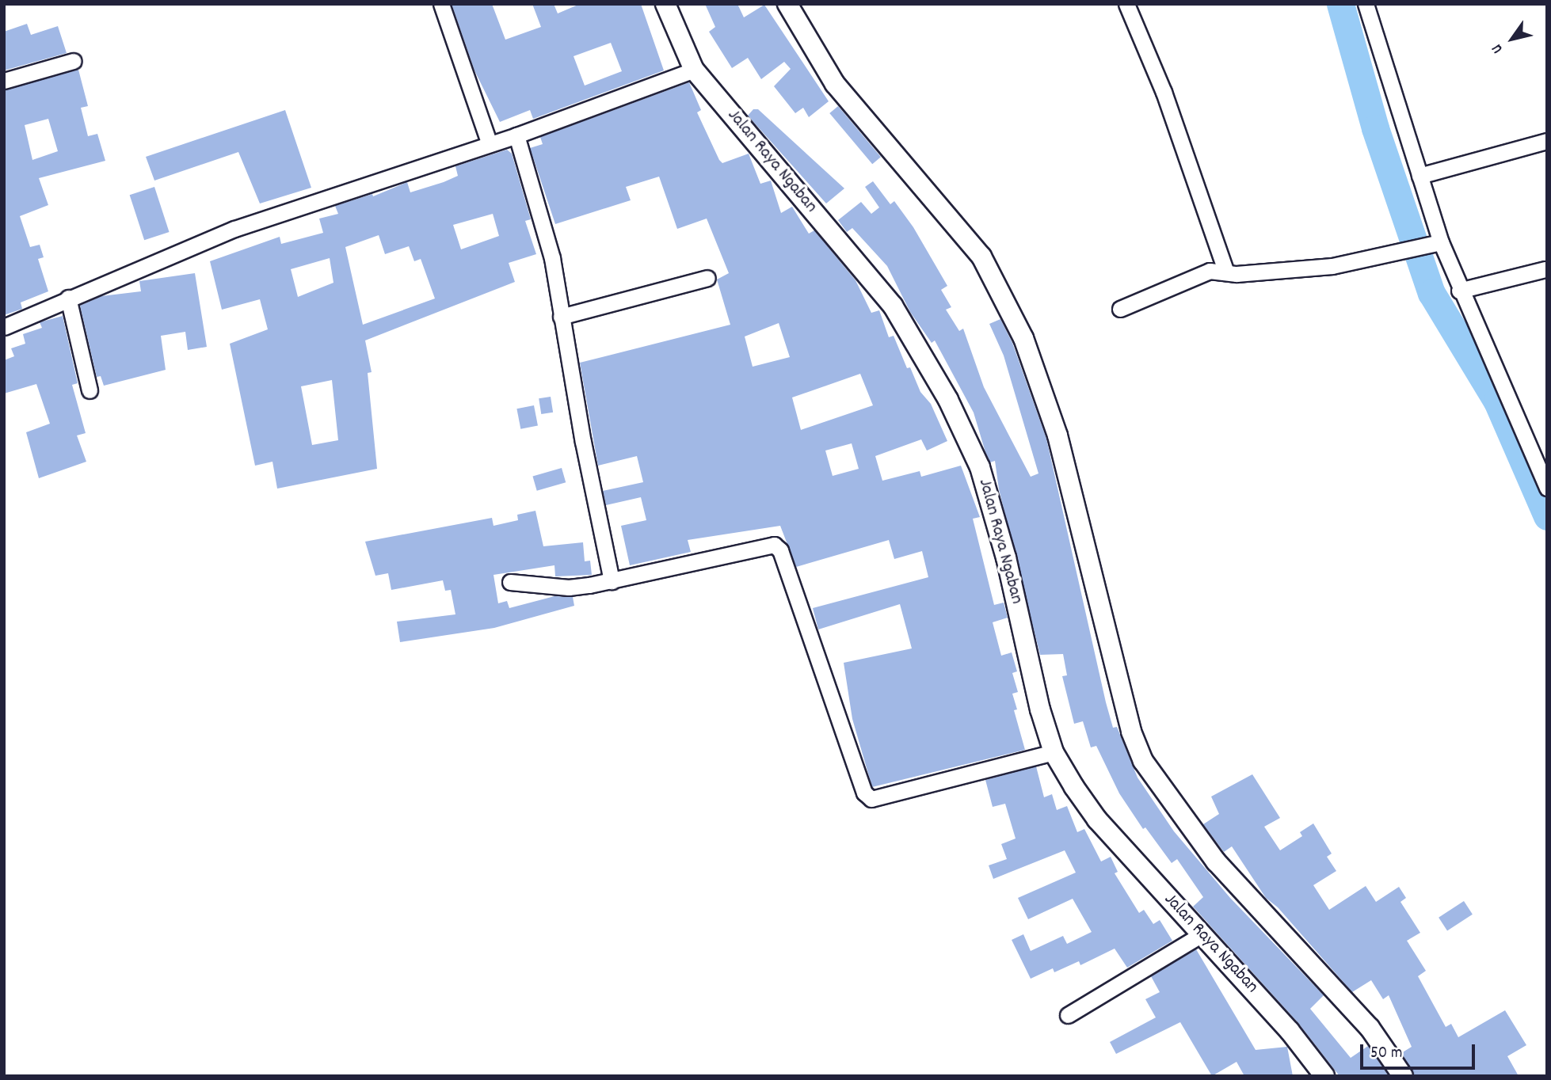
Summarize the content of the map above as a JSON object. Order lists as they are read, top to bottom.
{
  "streets": {
    "street": ["Jalan Raya Ngaban"]
  },
  "scale_bar": "50 m",
  "north": "bottom left"
}
